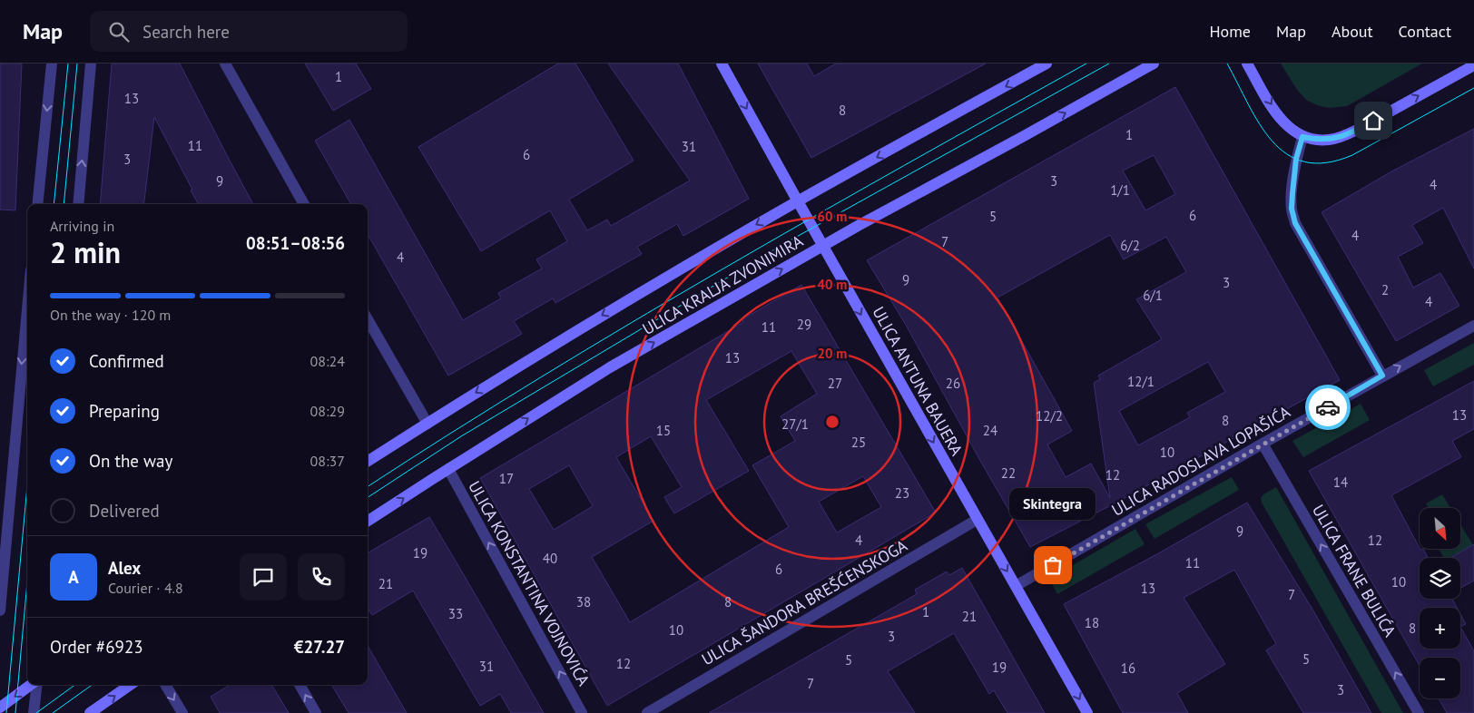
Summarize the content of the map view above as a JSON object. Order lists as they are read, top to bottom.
{
  "streets": {
    "main road": ["ULICA KRALJA ZVONIMIRA", "ULICA ANTUNA BAUERA"],
    "street": [
      "ULICA RADOSLAVA LOPAŠIĆA",
      "ULICA FRANE BULIĆA",
      "ULICA KONSTANTINA VOJNOVIĆA",
      "ULICA ŠANDORA BREŠĆENSKOGA"
    ]
  },
  "crossings": [
    ["ULICA KRALJA ZVONIMIRA", "ULICA ANTUNA BAUERA"],
    ["ULICA KRALJA ZVONIMIRA", "ULICA KONSTANTINA VOJNOVIĆA"],
    ["ULICA ANTUNA BAUERA", "ULICA RADOSLAVA LOPAŠIĆA"],
    ["ULICA ANTUNA BAUERA", "ULICA ŠANDORA BREŠĆENSKOGA"],
    ["ULICA RADOSLAVA LOPAŠIĆA", "ULICA FRANE BULIĆA"]
  ],
  "one_way": ["ULICA ANTUNA BAUERA", "ULICA FRANE BULIĆA", "ULICA KONSTANTINA VOJNOVIĆA"],
  "places": ["Skintegra"],
  "house_numbers": [
    "1",
    "13",
    "8",
    "1",
    "11",
    "31",
    "6",
    "3",
    "9",
    "3",
    "4",
    "1/1",
    "6",
    "5",
    "4",
    "7",
    "6/2",
    "4",
    "9",
    "3",
    "2",
    "6/1",
    "4",
    "29",
    "11",
    "13",
    "12/1",
    "27",
    "26",
    "13",
    "12/2",
    "8",
    "27/1",
    "15",
    "24",
    "25",
    "10",
    "22",
    "12",
    "17",
    "14",
    "23",
    "9",
    "4",
    "12",
    "19",
    "40",
    "11",
    "6",
    "10",
    "21",
    "13",
    "7",
    "38",
    "8",
    "1",
    "33",
    "21",
    "18",
    "8",
    "10",
    "3",
    "5",
    "5",
    "12",
    "31",
    "19",
    "16",
    "7",
    "3"
  ],
  "north": "bottom right",
  "page": {
    "header": "Map",
    "search": "Search here",
    "nav": [
      "Home",
      "Map",
      "About",
      "Contact"
    ],
    "heading": ["2 min", "Arriving in", "08:51–08:56"],
    "panel": [
      "Alex",
      "Courier · 4.8",
      "Order #6923",
      "€27.27"
    ],
    "bar": "On the way · 120 m",
    "list": [
      ["Confirmed", "08:24"],
      ["Preparing", "08:29"],
      ["On the way", "08:37"],
      "Delivered"
    ],
    "bubble": "Skintegra",
    "map_buttons": ["+", "−"],
    "round": "A"
  },
  "rings": ["60 m", "40 m", "20 m"]
}
